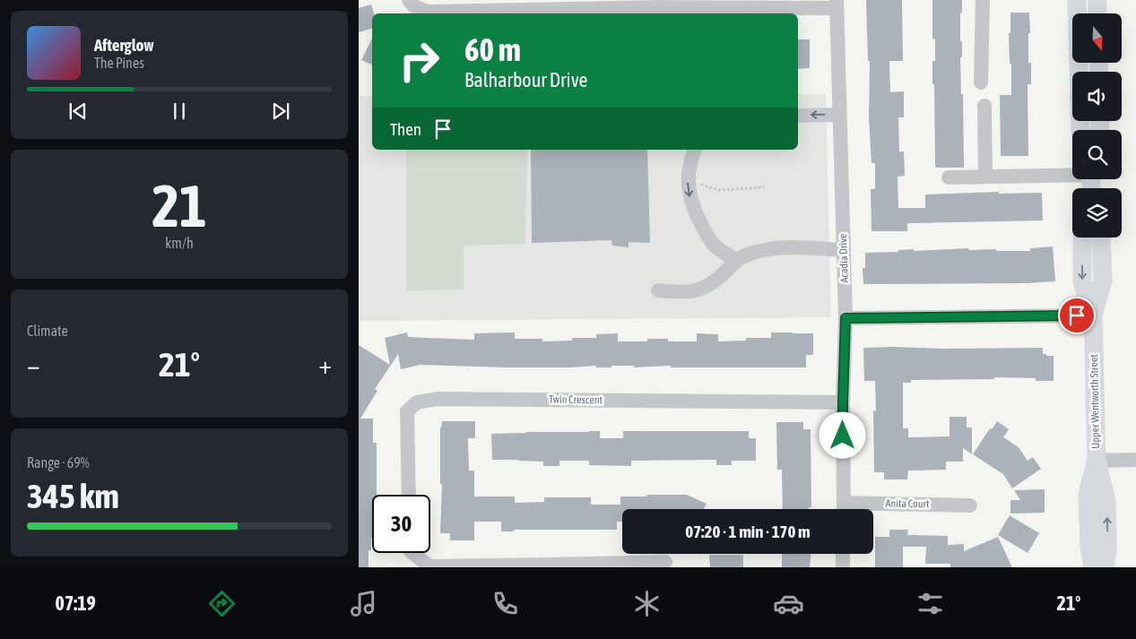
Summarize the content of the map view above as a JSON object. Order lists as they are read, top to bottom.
{
  "streets": {
    "main road": ["Upper Wentworth Street"],
    "street": ["Acadia Drive", "Twin Crescent", "Anita Court"]
  },
  "crossings": [
    ["Acadia Drive", "Twin Crescent"]
  ],
  "north": "bottom",
  "page": {
    "turn": ["60 m", "Balharbour Drive"],
    "song": ["Afterglow", "The Pines"],
    "then": "Then",
    "tile": [
      ["21", "km/h"],
      "Climate",
      ["Range · 69%", "345 km"]
    ],
    "heat": ["−", "21°", "+"],
    "limit": "30",
    "trip": "07:20 · 1 min · 170 m",
    "tabs": ["07:19", "21°"]
  }
}
